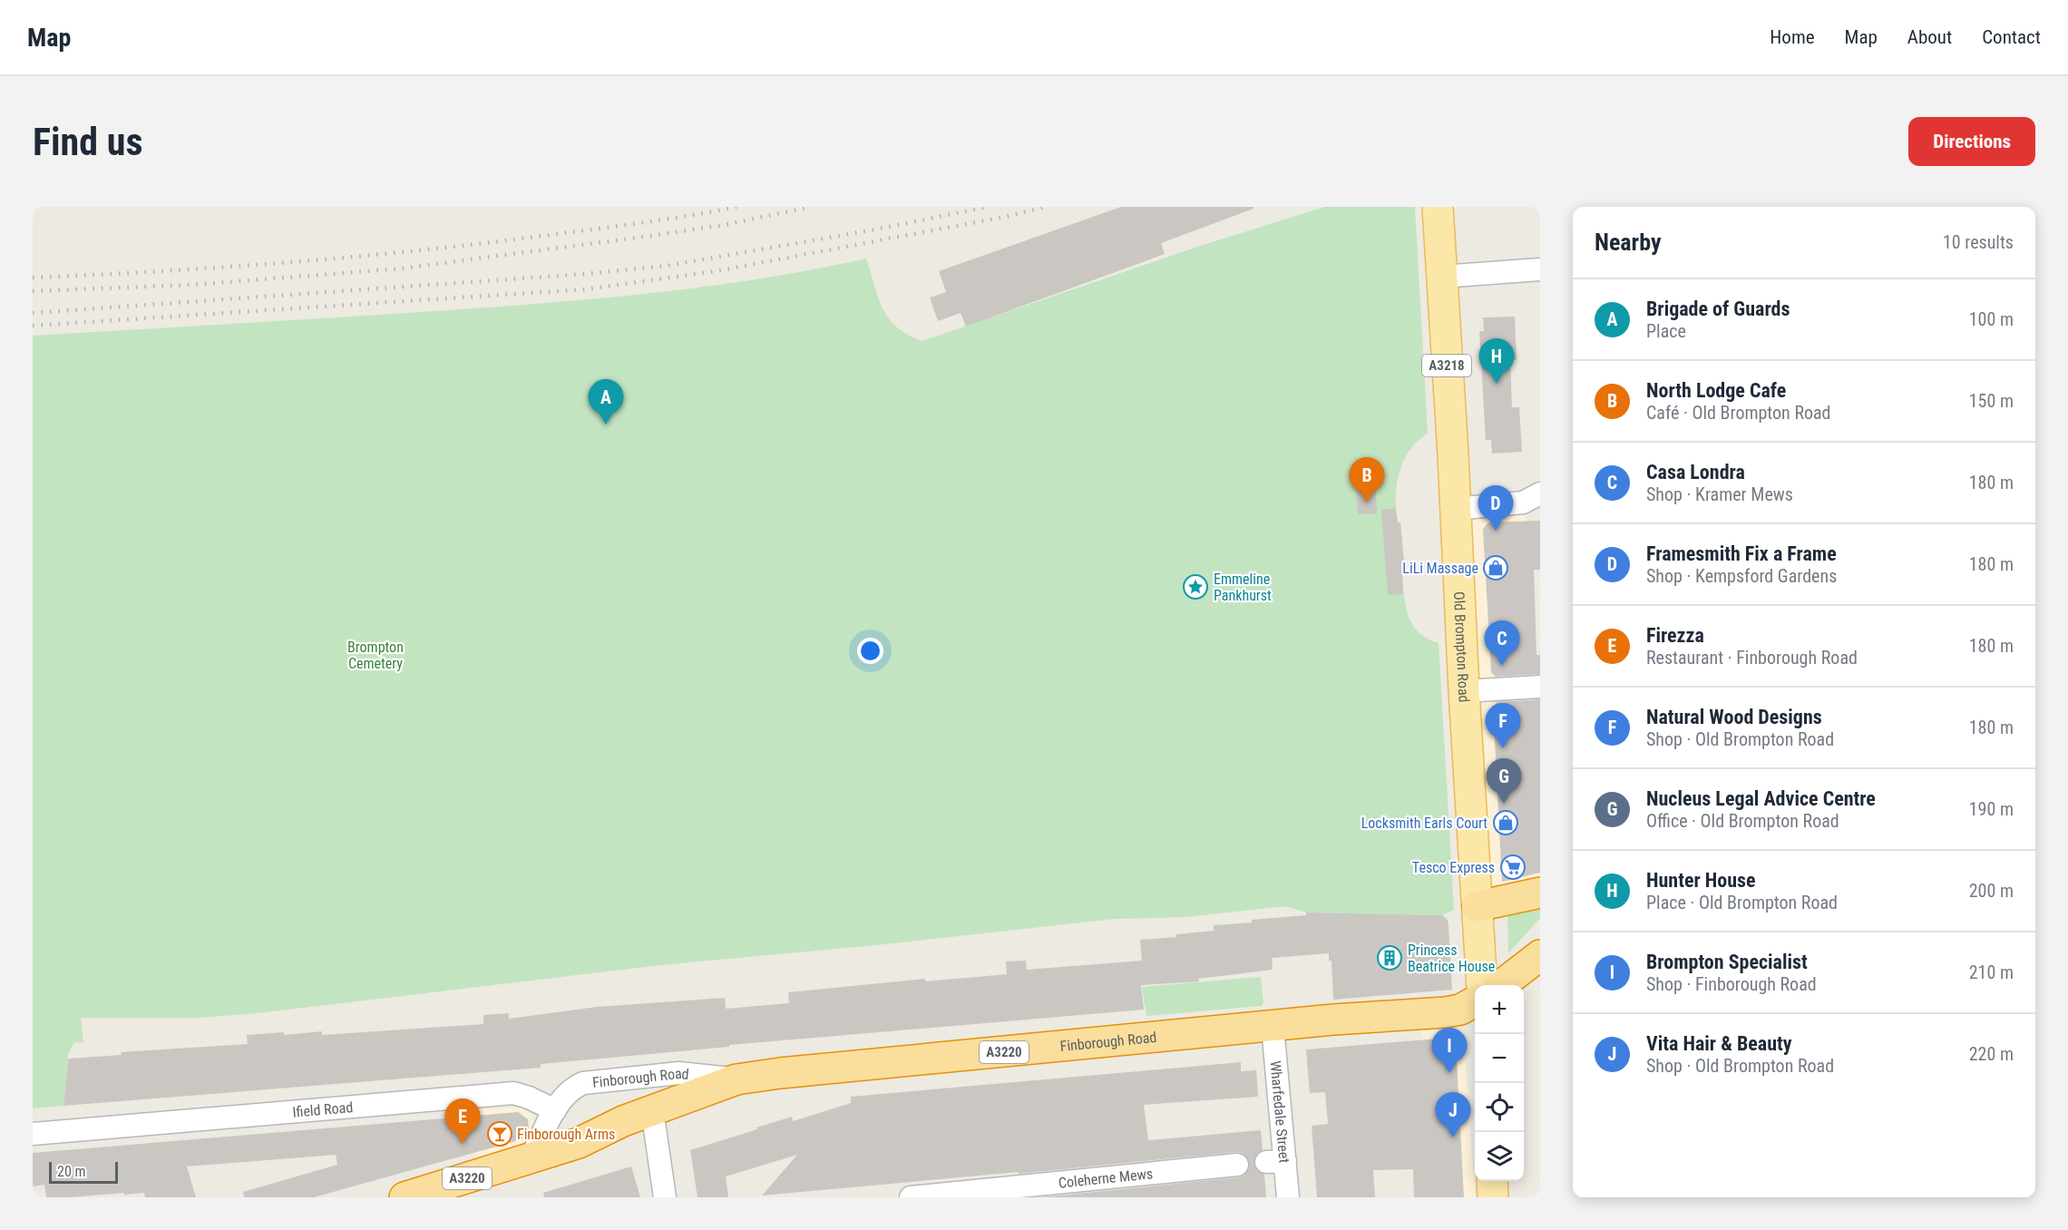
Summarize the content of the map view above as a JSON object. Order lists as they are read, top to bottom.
{
  "streets": {
    "highway": ["Finborough Road", "A3220"],
    "main road": ["A3218", "Old Brompton Road"],
    "street": ["Ifield Road", "Wharfedale Street", "Coleherne Mews"]
  },
  "crossings": [
    ["Finborough Road", "Ifield Road"],
    ["Finborough Road", "Wharfedale Street"]
  ],
  "parks": ["Brompton Cemetery"],
  "places": {
    "shop": ["LiLi Massage", "Locksmith Earls Court"],
    "place": ["Emmeline Pankhurst"],
    "supermarket": ["Tesco Express"],
    "building": ["Princess Beatrice House"],
    "bar": ["Finborough Arms"]
  },
  "scale_bar": "20 m",
  "page": {
    "header": "Map",
    "nav": [
      "Home",
      "Map",
      "About",
      "Contact"
    ],
    "buttons": "Directions",
    "title": "Find us",
    "heading": ["Nearby", "10 results"],
    "list": [
      {
        "mark": "A",
        "name": "Brigade of Guards",
        "note": "Place",
        "value": "100 m"
      },
      {
        "mark": "B",
        "name": "North Lodge Cafe",
        "note": "Café · Old Brompton Road",
        "value": "150 m"
      },
      {
        "mark": "C",
        "name": "Casa Londra",
        "note": "Shop · Kramer Mews",
        "value": "180 m"
      },
      {
        "mark": "D",
        "name": "Framesmith Fix a Frame",
        "note": "Shop · Kempsford Gardens",
        "value": "180 m"
      },
      {
        "mark": "E",
        "name": "Firezza",
        "note": "Restaurant · Finborough Road",
        "value": "180 m"
      },
      {
        "mark": "F",
        "name": "Natural Wood Designs",
        "note": "Shop · Old Brompton Road",
        "value": "180 m"
      },
      {
        "mark": "G",
        "name": "Nucleus Legal Advice Centre",
        "note": "Office · Old Brompton Road",
        "value": "190 m"
      },
      {
        "mark": "H",
        "name": "Hunter House",
        "note": "Place · Old Brompton Road",
        "value": "200 m"
      },
      {
        "mark": "I",
        "name": "Brompton Specialist",
        "note": "Shop · Finborough Road",
        "value": "210 m"
      },
      {
        "mark": "J",
        "name": "Vita Hair & Beauty",
        "note": "Shop · Old Brompton Road",
        "value": "220 m"
      }
    ],
    "pins": [
      "H",
      "A",
      "B",
      "D",
      "C",
      "F",
      "G",
      "I",
      "J",
      "E"
    ],
    "map_buttons": ["+", "−"],
    "scale": "20 m"
  }
}
